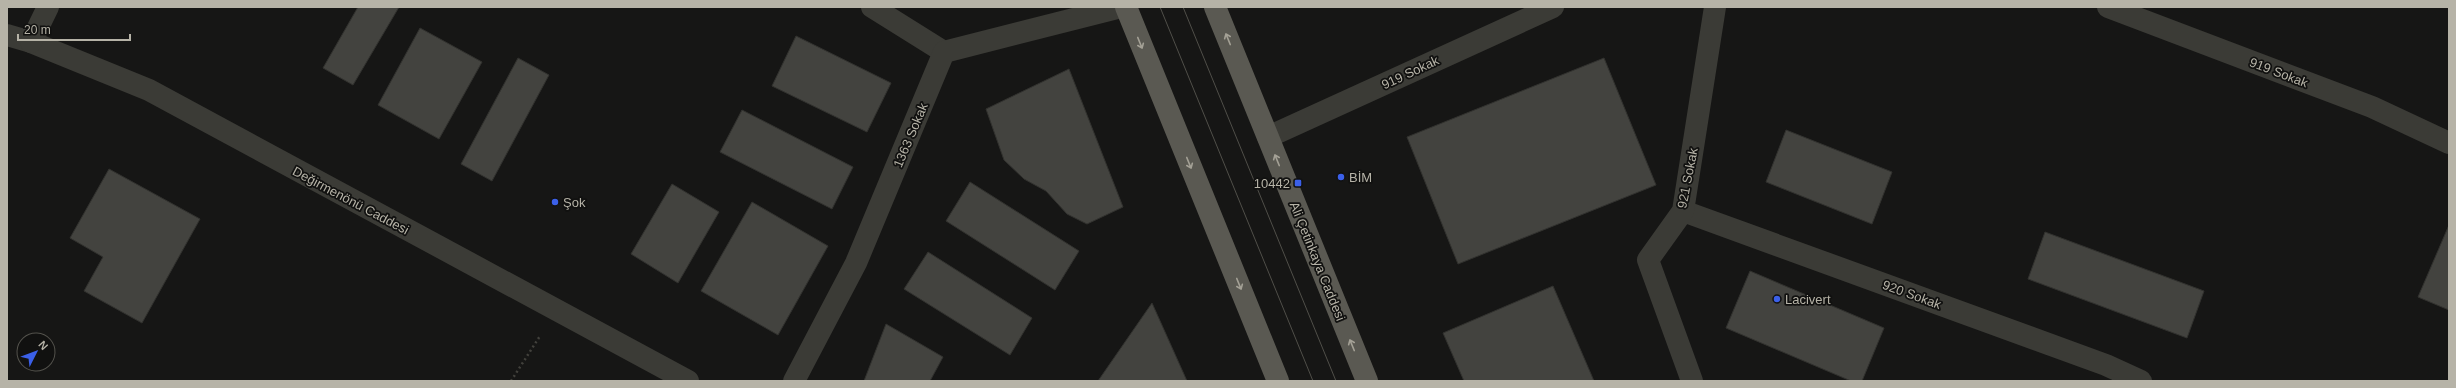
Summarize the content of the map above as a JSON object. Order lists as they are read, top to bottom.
{
  "streets": {
    "main road": ["Ali Çetinkaya Caddesi"],
    "street": [
      "919 Sokak",
      "1363 Sokak",
      "921 Sokak",
      "Değirmenönü Caddesi",
      "920 Sokak"
    ]
  },
  "crossings": [
    ["919 Sokak", "Ali Çetinkaya Caddesi"],
    ["921 Sokak", "920 Sokak"]
  ],
  "places": {
    "other": ["BİM", "Şok", "Lacivert"],
    "transit": ["10442"]
  },
  "scale_bar": "20 m",
  "north": "top right"
}
